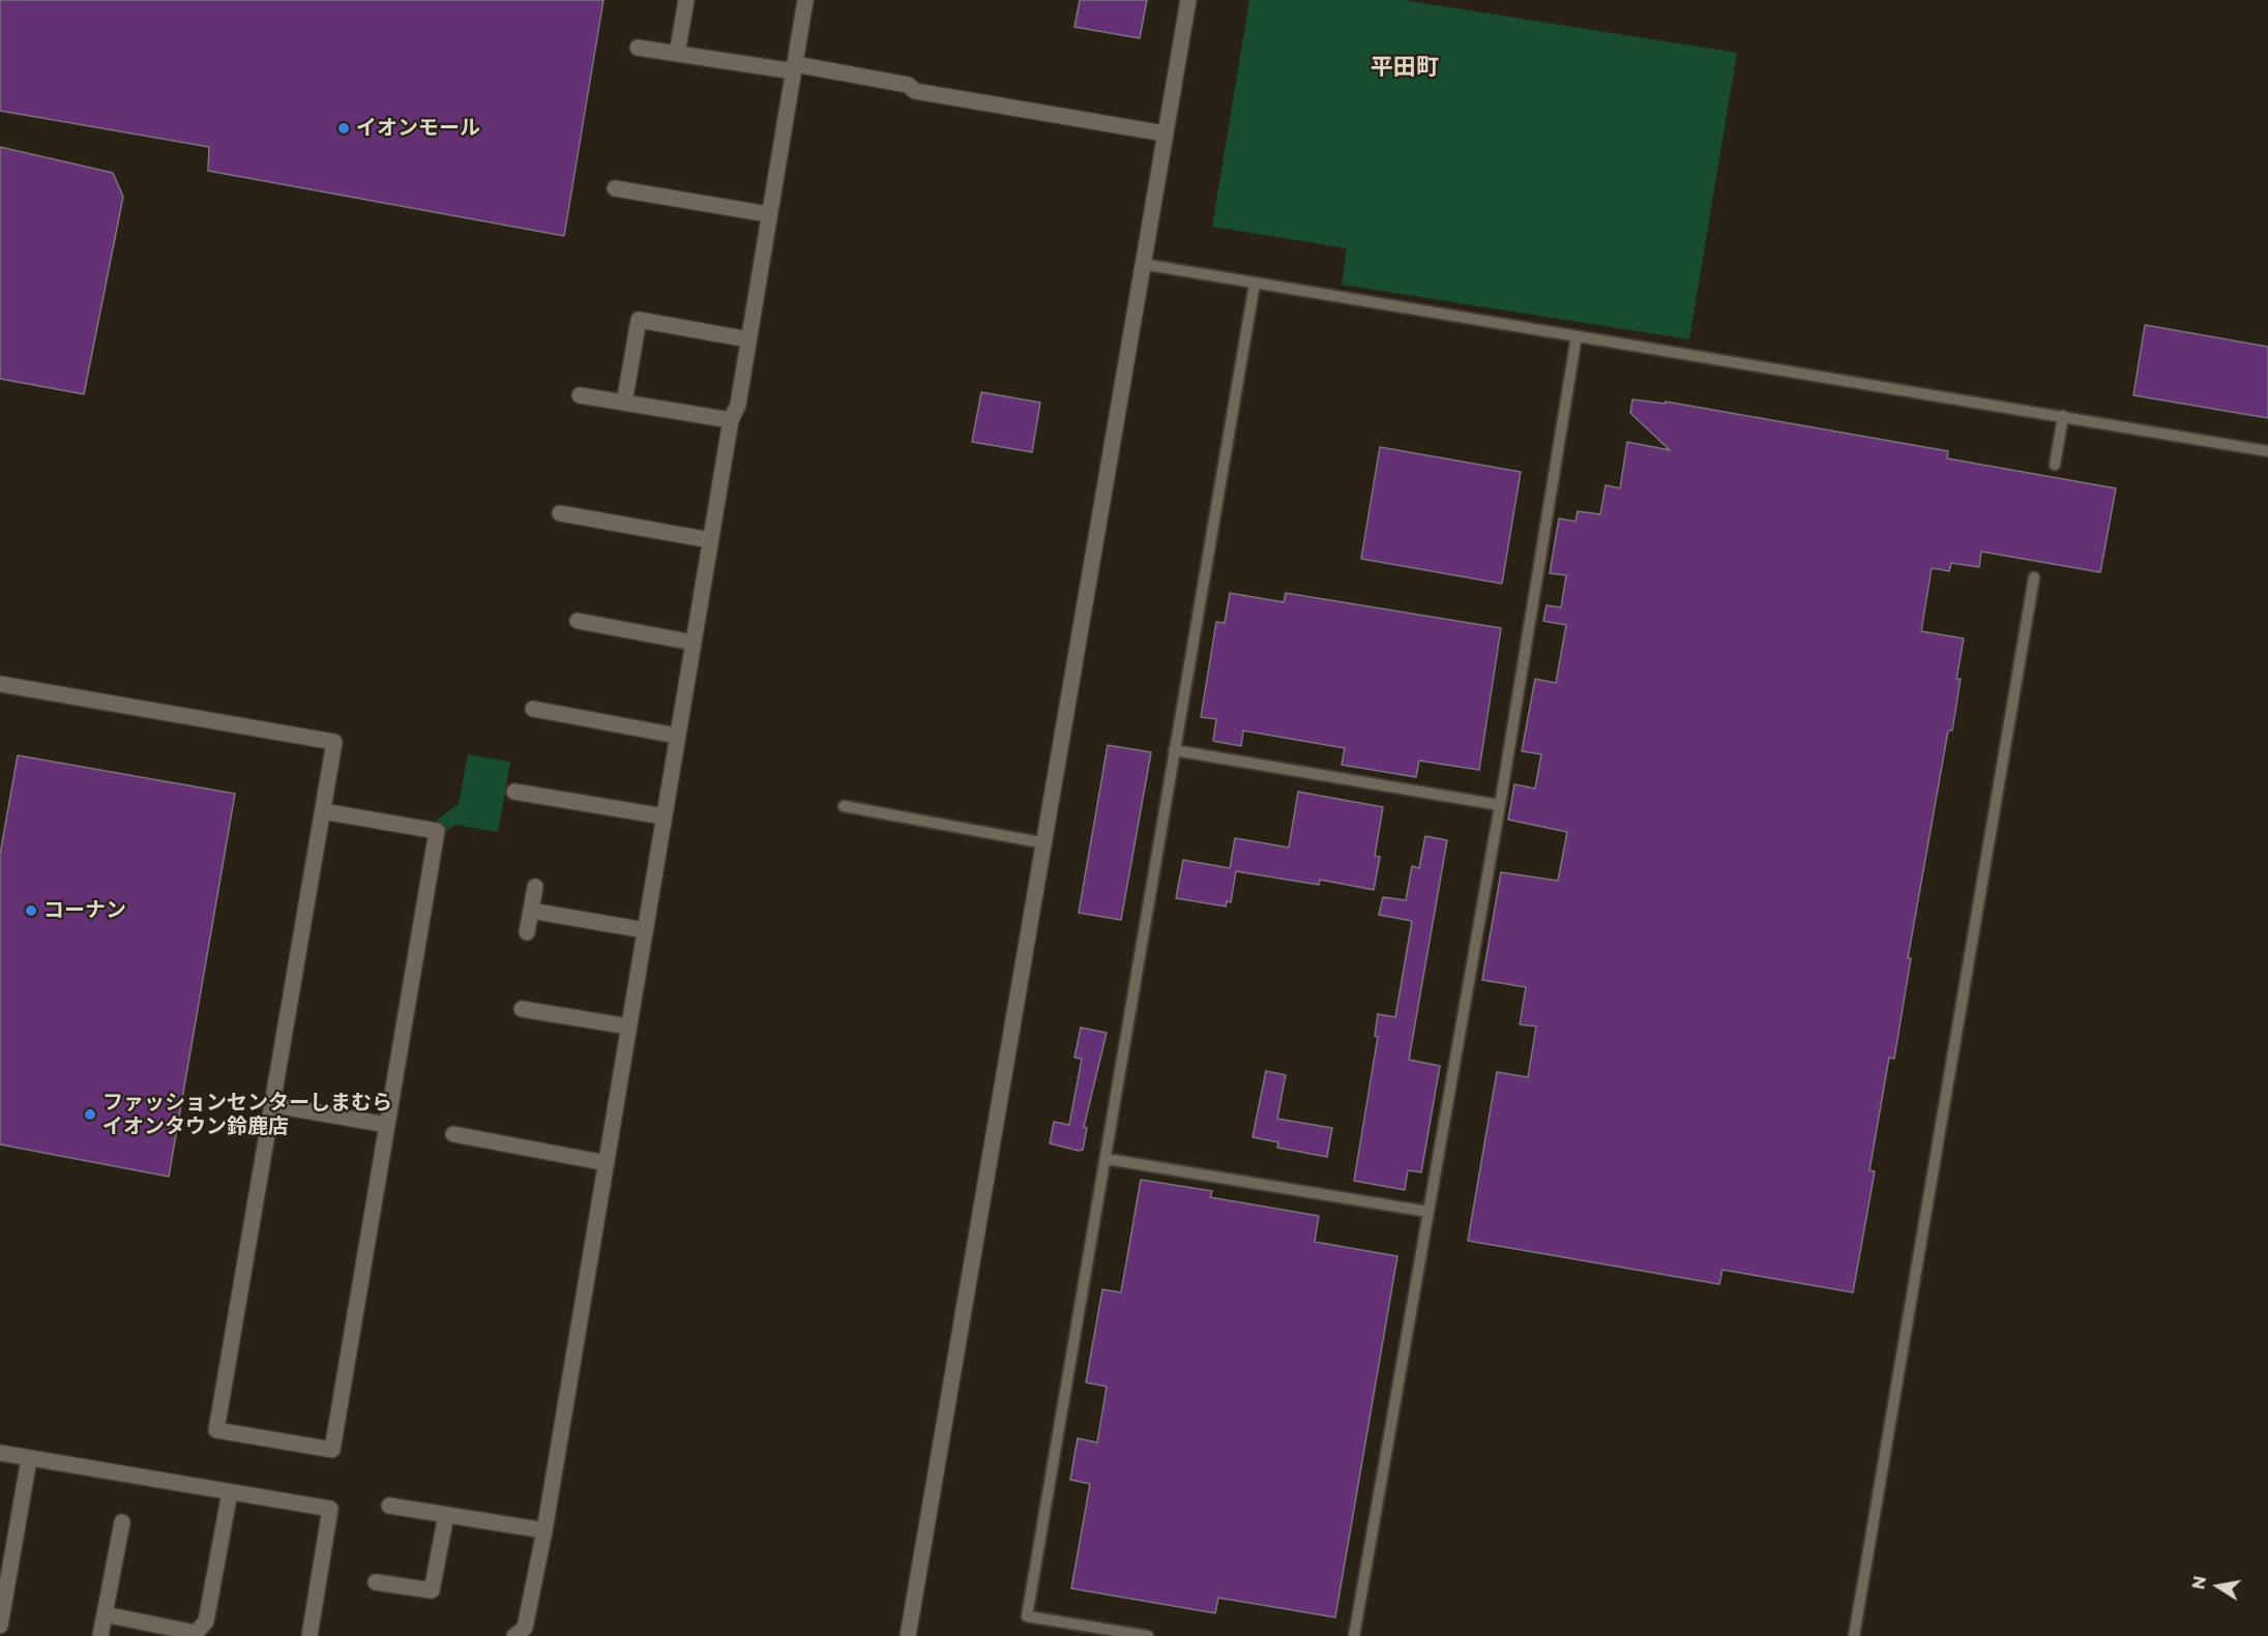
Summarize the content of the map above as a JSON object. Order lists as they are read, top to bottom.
{
  "districts": ["平田町"],
  "places": ["イオンモール", "コーナン", "ファッションセンターしまむら イオンタウン鈴鹿店"],
  "north": "left"
}
